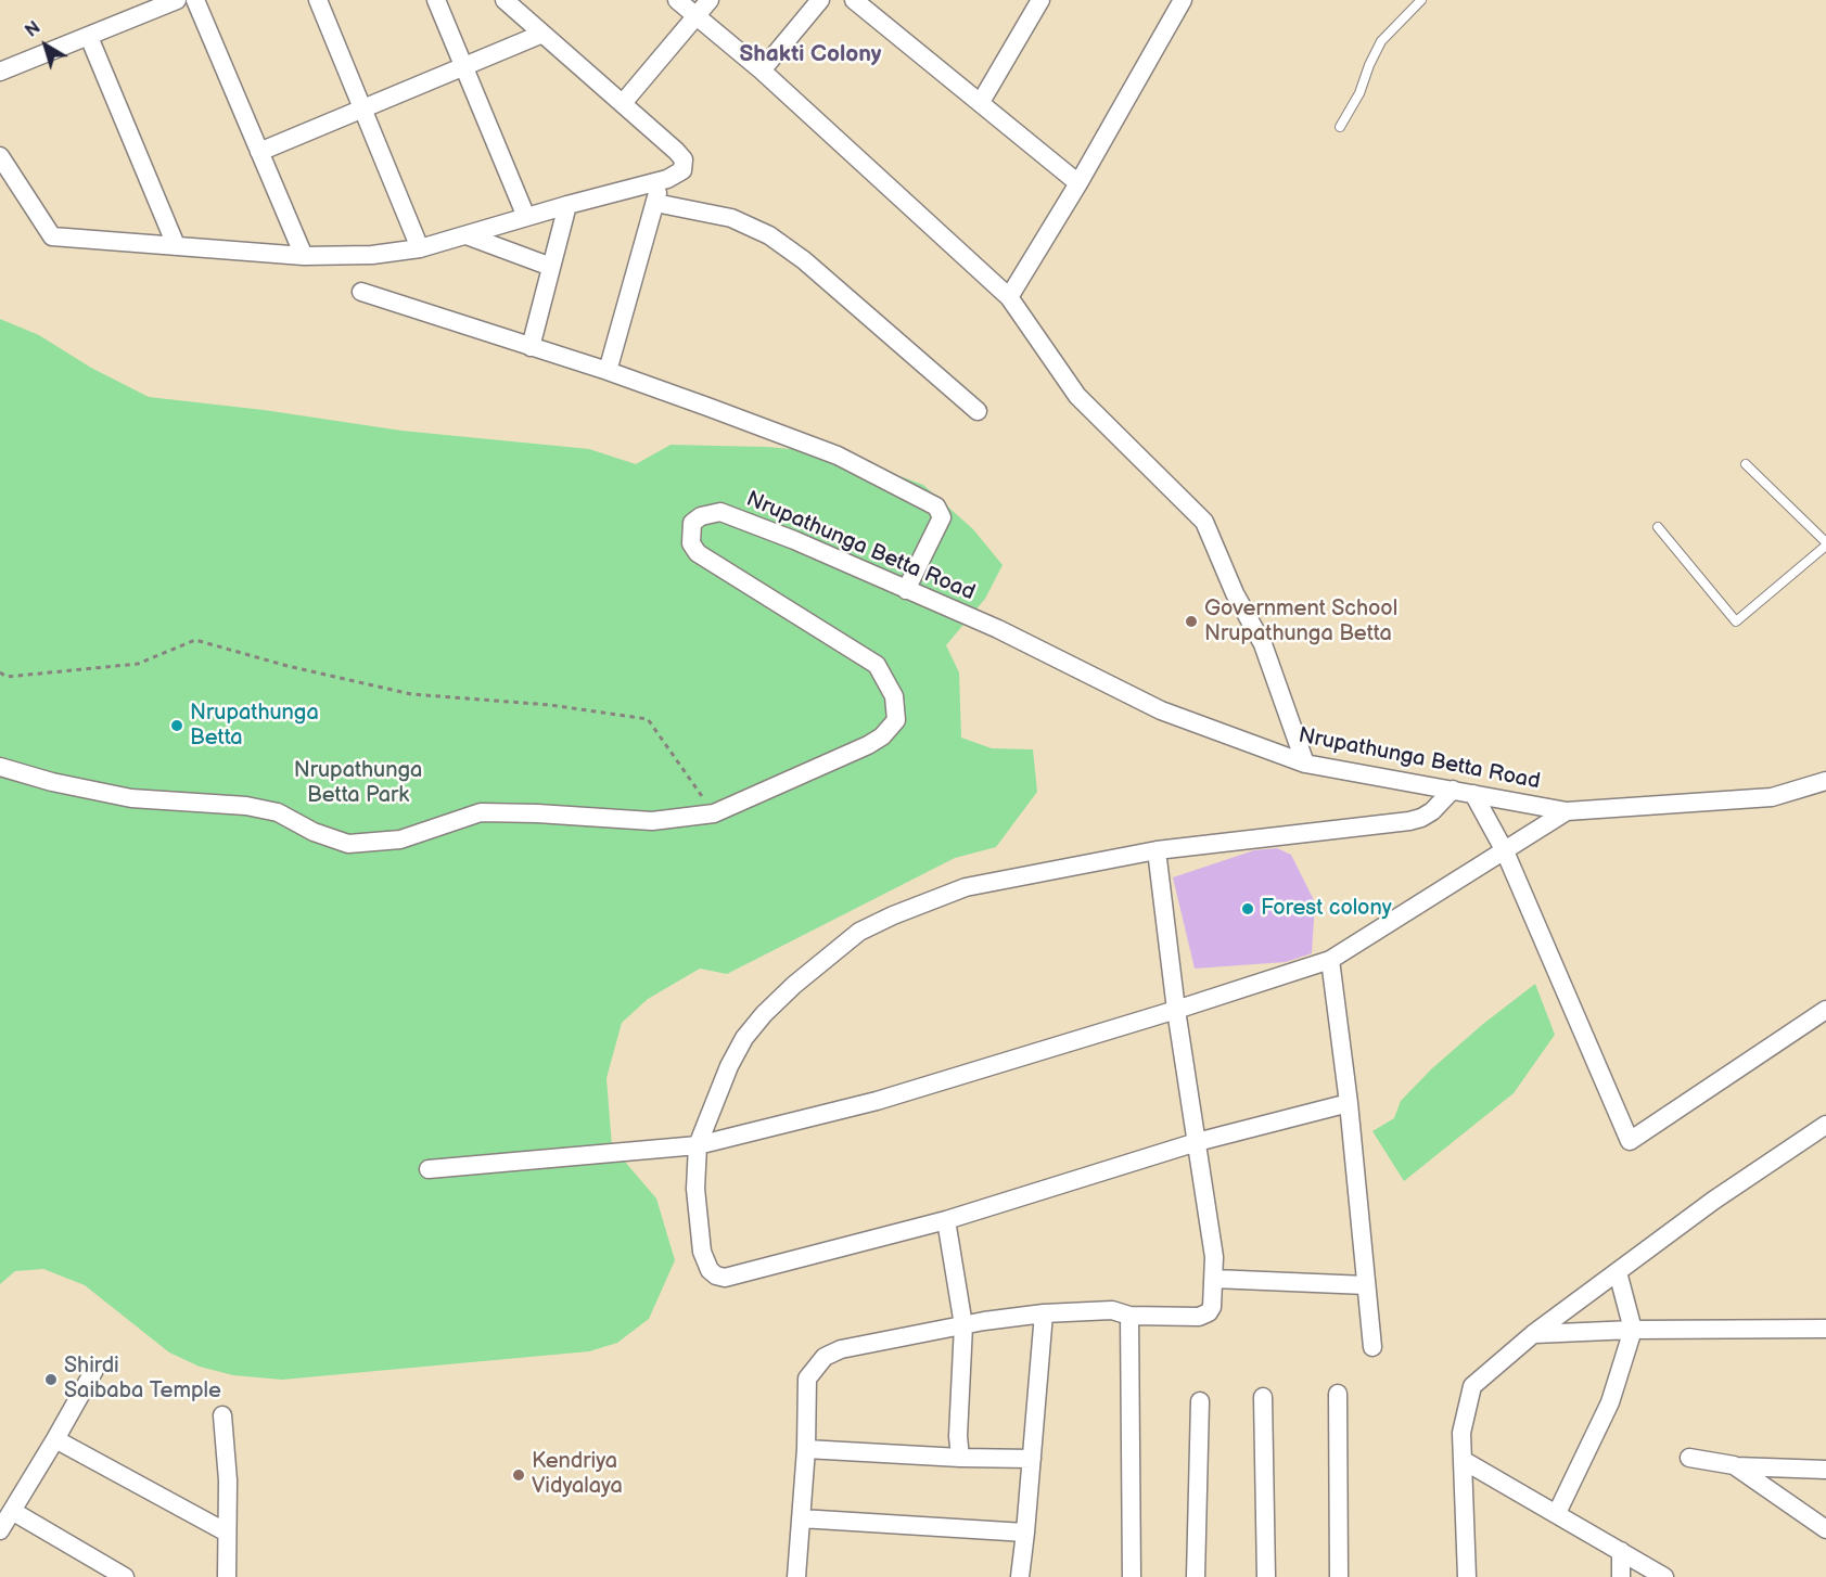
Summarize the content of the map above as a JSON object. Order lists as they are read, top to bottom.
{
  "streets": {
    "street": ["Nrupathunga Betta Road"]
  },
  "districts": ["Shakti Colony"],
  "parks": ["Nrupathunga Betta Park"],
  "places": [
    "Government School Nrupathunga Betta",
    "Nrupathunga Betta",
    "Forest colony",
    "Shirdi Saibaba Temple",
    "Kendriya Vidyalaya"
  ],
  "north": "top left"
}
